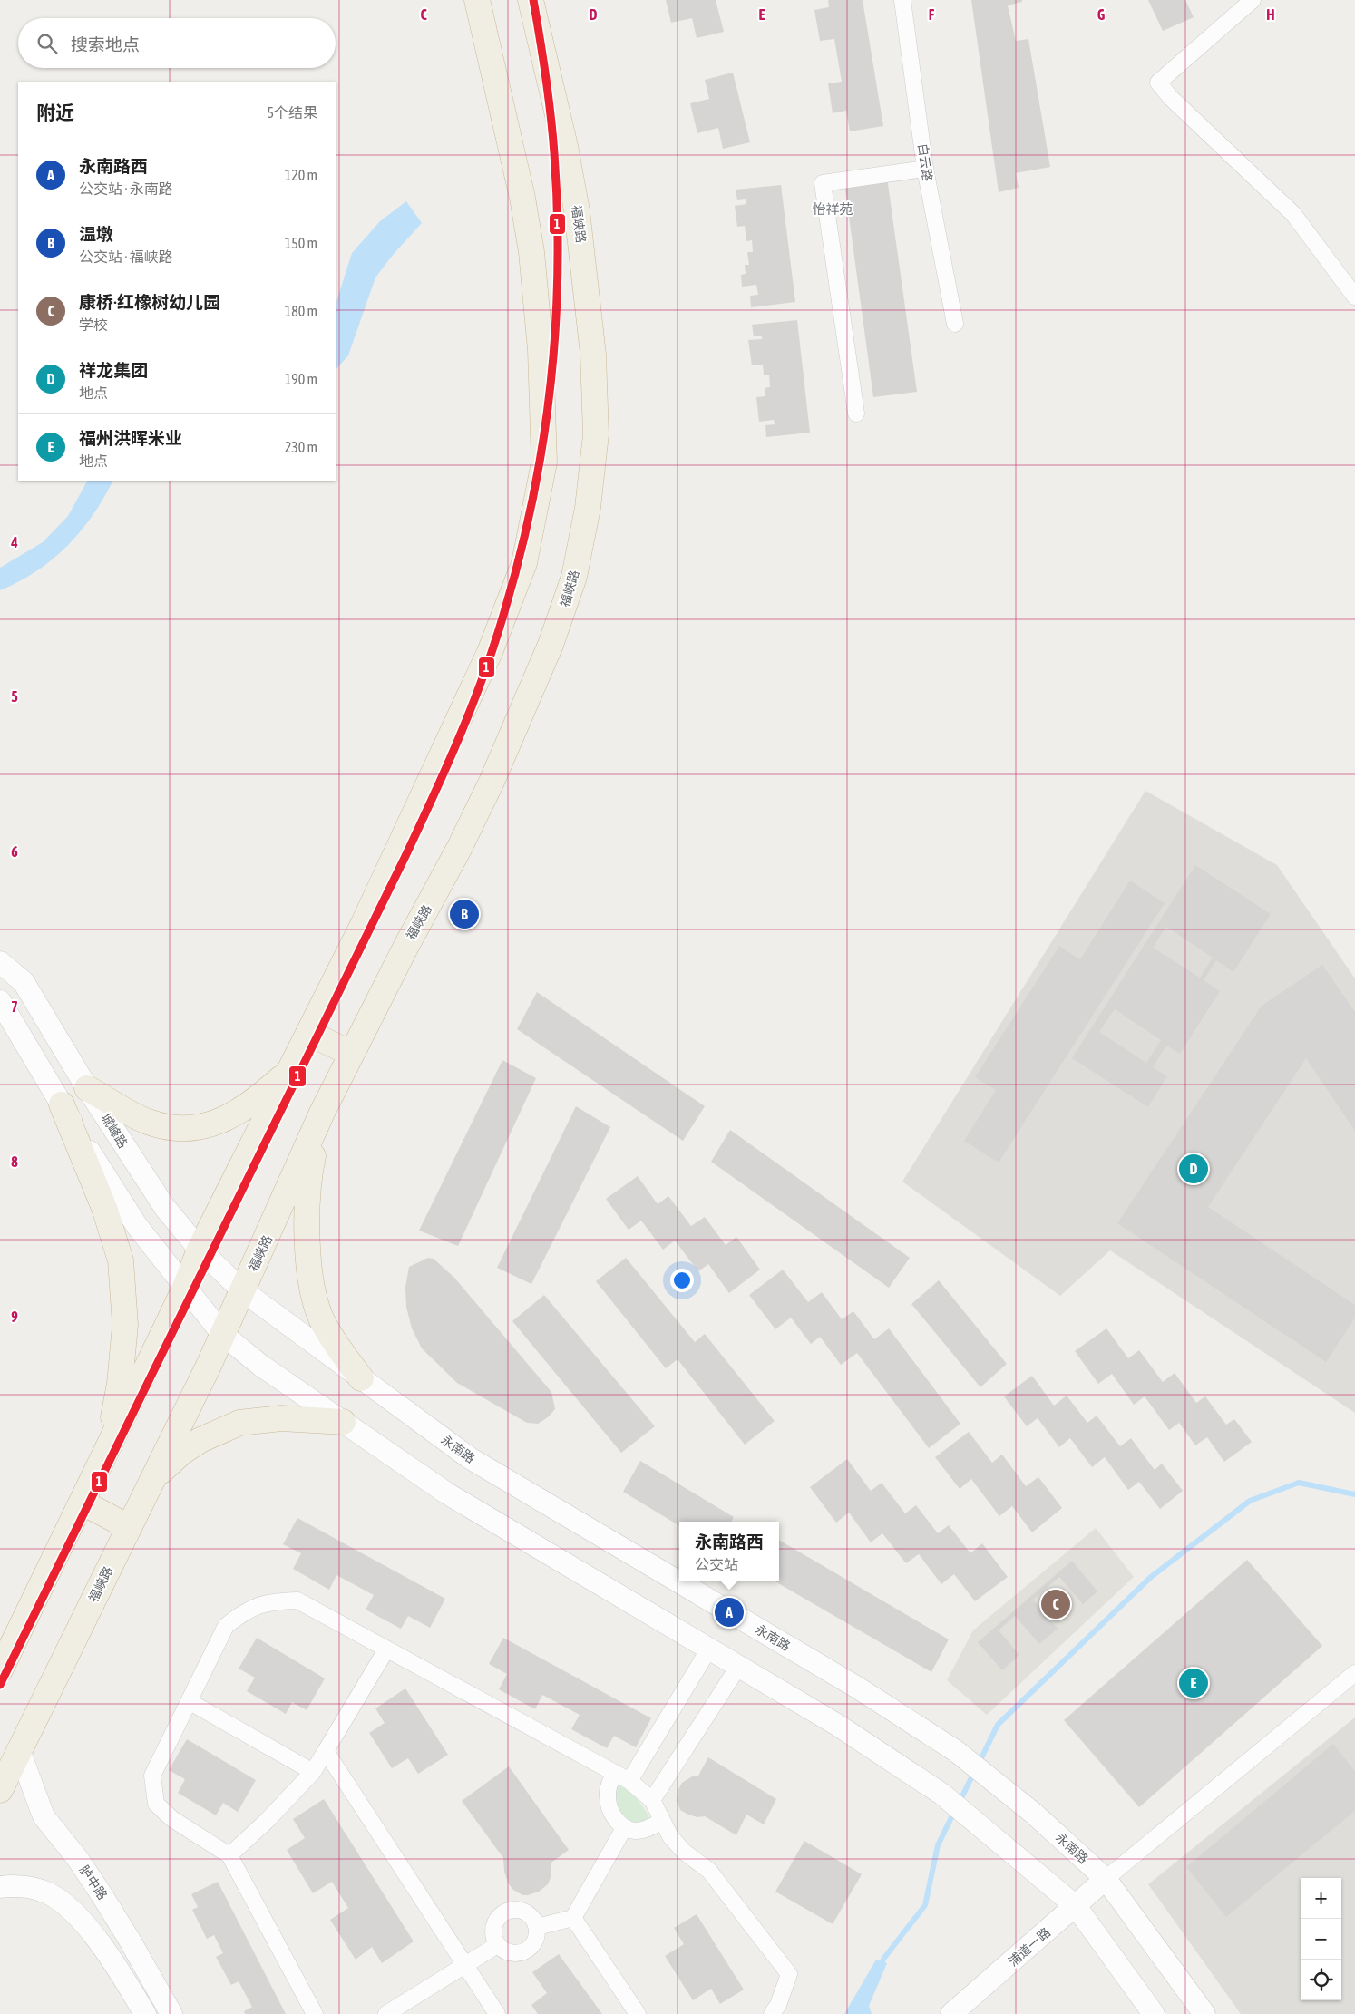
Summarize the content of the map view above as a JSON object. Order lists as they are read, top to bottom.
{
  "streets": {
    "highway": ["福峡路"],
    "main road": [
      "城峰路",
      "永南路",
      "胪中路",
      "浦道一路"
    ],
    "street": ["白云路"]
  },
  "crossings": [
    ["福峡路", "城峰路"],
    ["福峡路", "永南路"],
    ["福峡路", "胪中路"],
    ["城峰路", "永南路"],
    ["永南路", "浦道一路"]
  ],
  "districts": ["怡祥苑"],
  "lines": ["transit line 1"],
  "page": {
    "search": "搜索地点",
    "heading": ["附近", "5个结果"],
    "list": [
      {
        "mark": "A",
        "name": "永南路西",
        "note": "公交站 · 永南路",
        "value": "120 m"
      },
      {
        "mark": "B",
        "name": "温墩",
        "note": "公交站 · 福峡路",
        "value": "150 m"
      },
      {
        "mark": "C",
        "name": "康桥·红橡树幼儿园",
        "note": "学校",
        "value": "180 m"
      },
      {
        "mark": "D",
        "name": "祥龙集团",
        "note": "地点",
        "value": "190 m"
      },
      {
        "mark": "E",
        "name": "福州洪晖米业",
        "note": "地点",
        "value": "230 m"
      }
    ],
    "pins": [
      "B",
      "D",
      "C",
      "A",
      "E"
    ],
    "popup": ["永南路西", "公交站"],
    "map_buttons": ["+", "−"]
  },
  "grid": {
    "columns": [
      "C",
      "D",
      "E",
      "F",
      "G",
      "H"
    ],
    "rows": [
      "4",
      "5",
      "6",
      "7",
      "8",
      "9"
    ]
  }
}
